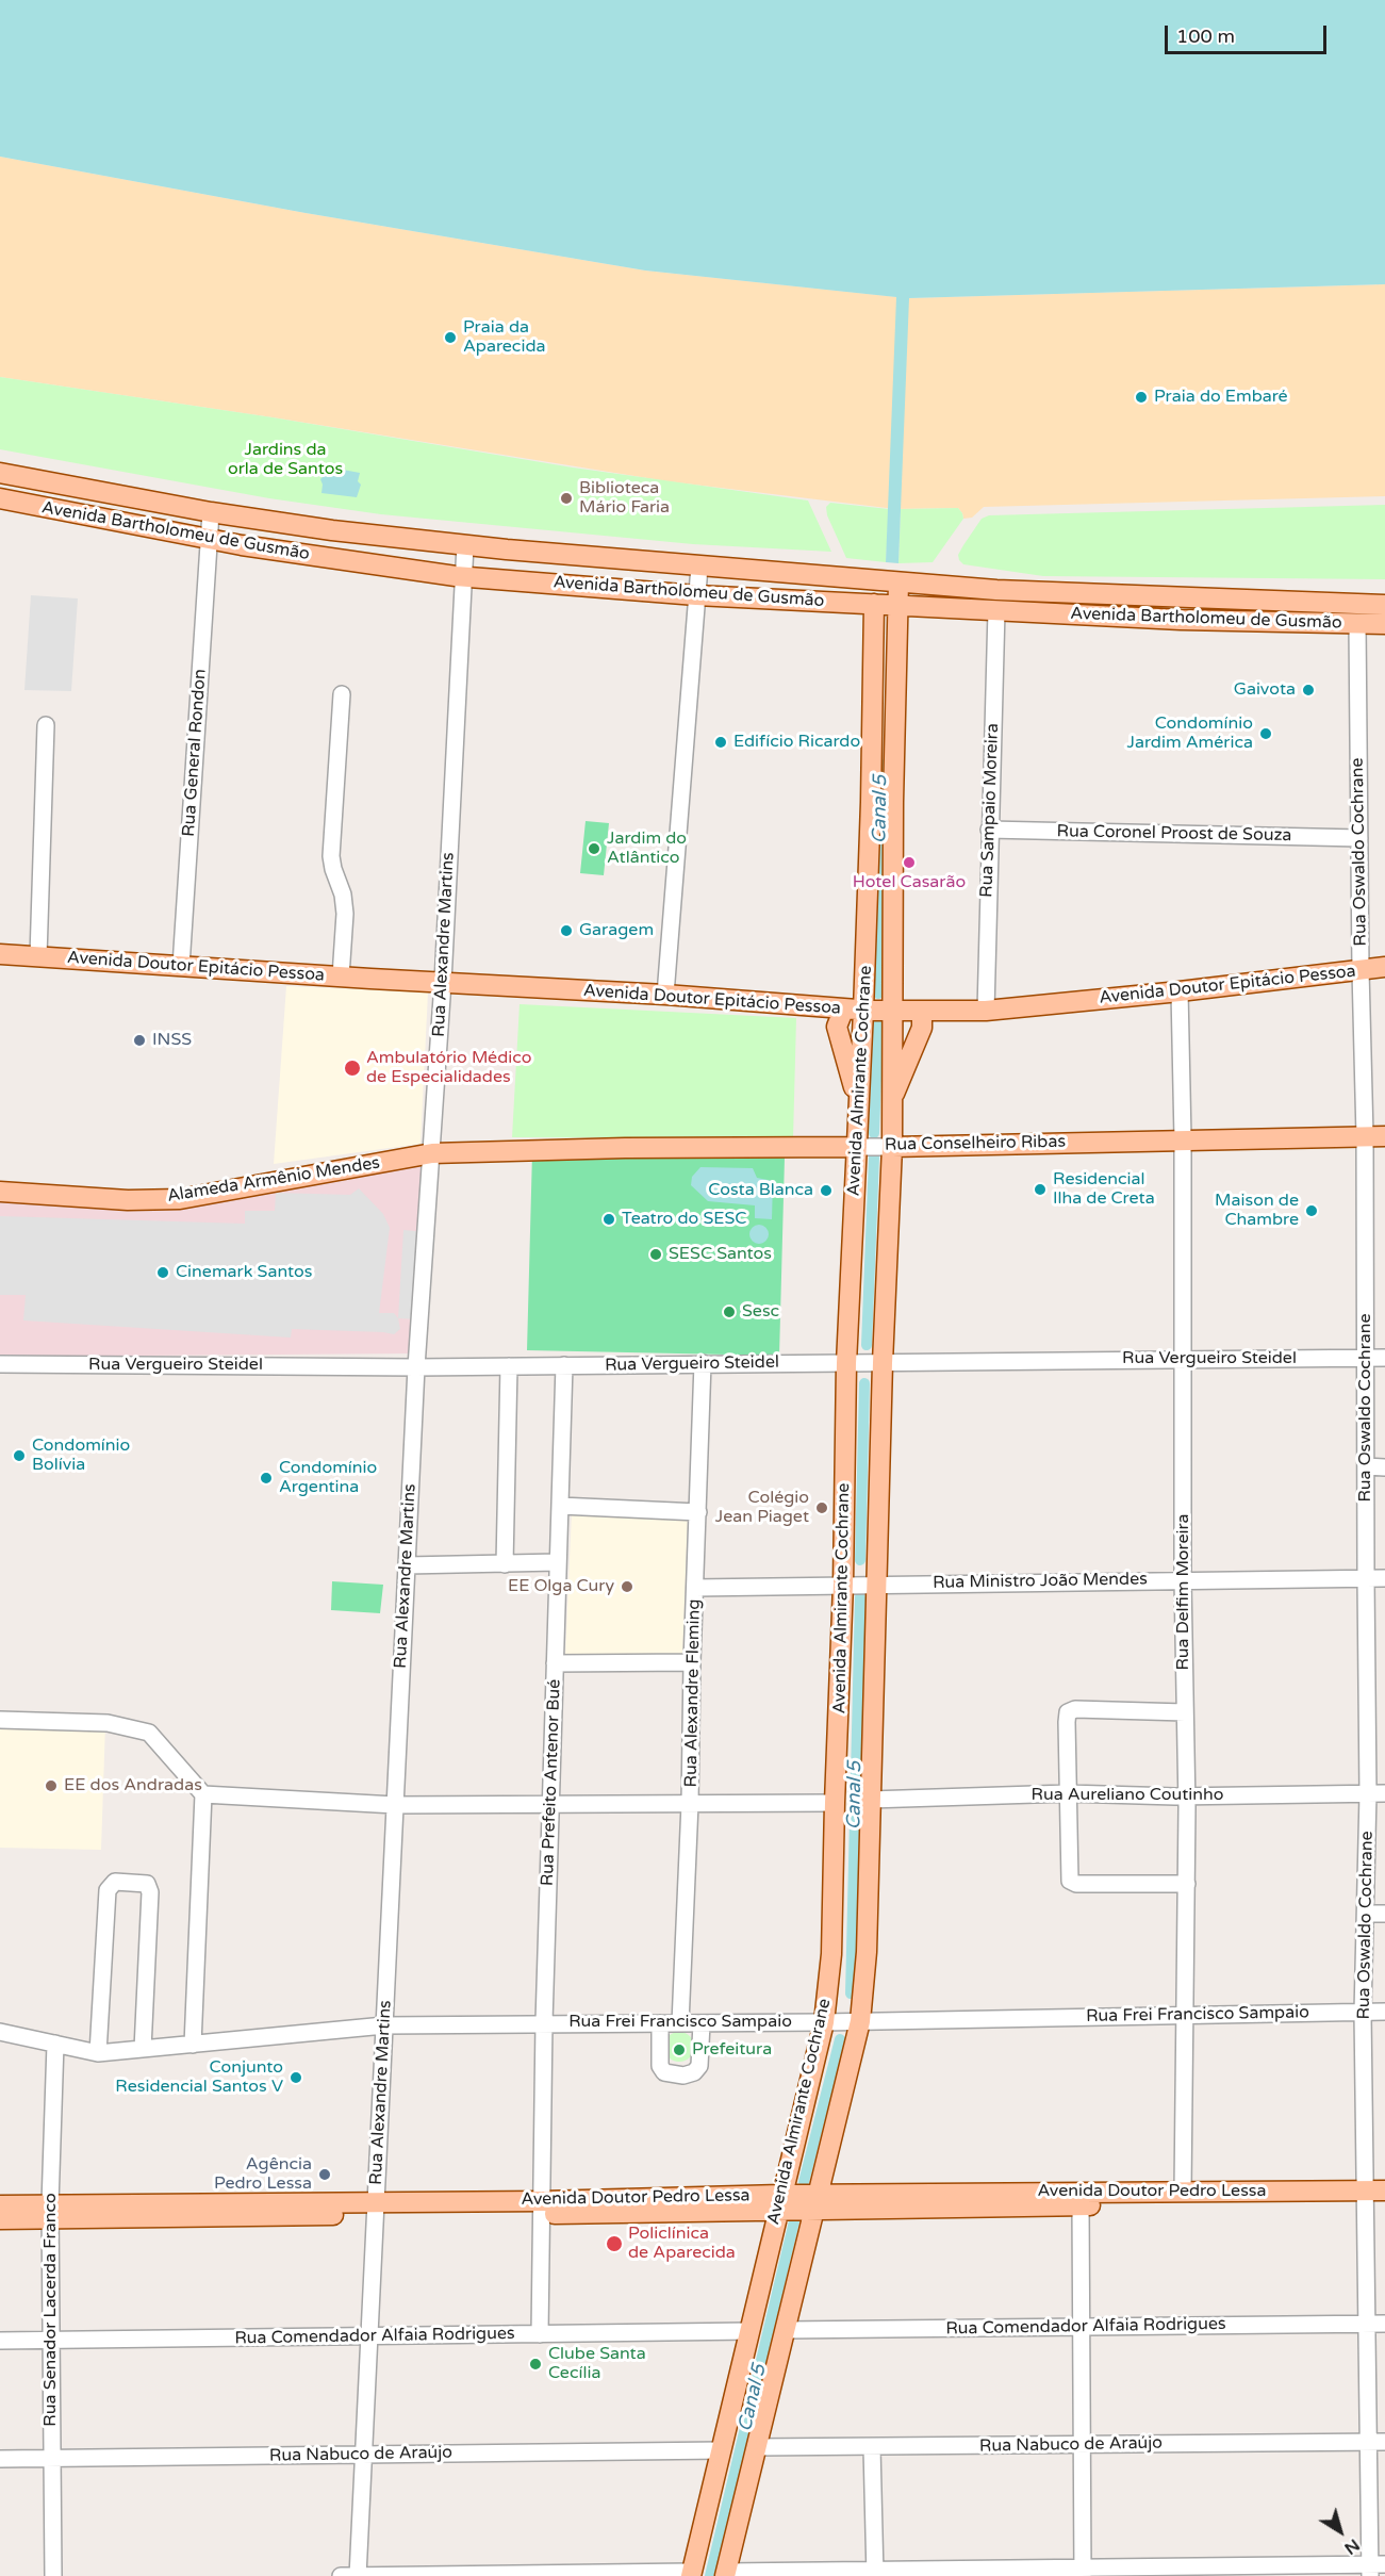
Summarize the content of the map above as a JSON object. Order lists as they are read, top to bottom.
{
  "streets": {
    "main road": [
      "Avenida Bartholomeu de Gusmão",
      "Avenida Doutor Epitácio Pessoa",
      "Avenida Almirante Cochrane",
      "Rua Conselheiro Ribas",
      "Alameda Armênio Mendes",
      "Avenida Doutor Pedro Lessa"
    ],
    "street": [
      "Rua General Rondon",
      "Rua Sampaio Moreira",
      "Rua Coronel Proost de Souza",
      "Rua Oswaldo Cochrane",
      "Rua Alexandre Martins",
      "Rua Vergueiro Steidel",
      "Rua Ministro João Mendes",
      "Rua Delfim Moreira",
      "Rua Alexandre Fleming",
      "Rua Prefeito Antenor Bué",
      "Rua Aureliano Coutinho",
      "Rua Frei Francisco Sampaio",
      "Rua Senador Lacerda Franco",
      "Rua Comendador Alfaia Rodrigues",
      "Rua Nabuco de Araújo"
    ]
  },
  "crossings": [
    ["Avenida Bartholomeu de Gusmão", "Rua General Rondon"],
    ["Avenida Bartholomeu de Gusmão", "Rua Sampaio Moreira"],
    ["Avenida Bartholomeu de Gusmão", "Rua Oswaldo Cochrane"],
    ["Avenida Bartholomeu de Gusmão", "Rua Alexandre Martins"],
    ["Avenida Bartholomeu de Gusmão", "Avenida Almirante Cochrane"],
    ["Rua General Rondon", "Avenida Doutor Epitácio Pessoa"],
    ["Rua Sampaio Moreira", "Rua Coronel Proost de Souza"],
    ["Rua Sampaio Moreira", "Avenida Doutor Epitácio Pessoa"],
    ["Rua Coronel Proost de Souza", "Rua Oswaldo Cochrane"],
    ["Rua Oswaldo Cochrane", "Avenida Doutor Epitácio Pessoa"],
    ["Rua Oswaldo Cochrane", "Rua Conselheiro Ribas"],
    ["Rua Oswaldo Cochrane", "Rua Vergueiro Steidel"],
    ["Rua Oswaldo Cochrane", "Rua Ministro João Mendes"],
    ["Rua Oswaldo Cochrane", "Rua Aureliano Coutinho"],
    ["Rua Oswaldo Cochrane", "Rua Frei Francisco Sampaio"],
    ["Rua Oswaldo Cochrane", "Avenida Doutor Pedro Lessa"],
    ["Rua Oswaldo Cochrane", "Rua Comendador Alfaia Rodrigues"],
    ["Rua Oswaldo Cochrane", "Rua Nabuco de Araújo"],
    ["Rua Alexandre Martins", "Avenida Doutor Epitácio Pessoa"],
    ["Rua Alexandre Martins", "Rua Conselheiro Ribas"],
    ["Rua Alexandre Martins", "Alameda Armênio Mendes"],
    ["Rua Alexandre Martins", "Rua Vergueiro Steidel"],
    ["Rua Alexandre Martins", "Rua Frei Francisco Sampaio"],
    ["Rua Alexandre Martins", "Avenida Doutor Pedro Lessa"],
    ["Rua Alexandre Martins", "Rua Comendador Alfaia Rodrigues"],
    ["Rua Alexandre Martins", "Rua Nabuco de Araújo"],
    ["Avenida Doutor Epitácio Pessoa", "Avenida Almirante Cochrane"],
    ["Avenida Doutor Epitácio Pessoa", "Rua Delfim Moreira"],
    ["Avenida Almirante Cochrane", "Rua Conselheiro Ribas"],
    ["Avenida Almirante Cochrane", "Rua Vergueiro Steidel"],
    ["Avenida Almirante Cochrane", "Rua Ministro João Mendes"],
    ["Avenida Almirante Cochrane", "Rua Aureliano Coutinho"],
    ["Avenida Almirante Cochrane", "Rua Frei Francisco Sampaio"],
    ["Avenida Almirante Cochrane", "Avenida Doutor Pedro Lessa"],
    ["Avenida Almirante Cochrane", "Rua Comendador Alfaia Rodrigues"],
    ["Avenida Almirante Cochrane", "Rua Nabuco de Araújo"],
    ["Rua Conselheiro Ribas", "Alameda Armênio Mendes"],
    ["Rua Conselheiro Ribas", "Rua Delfim Moreira"],
    ["Rua Vergueiro Steidel", "Rua Delfim Moreira"],
    ["Rua Vergueiro Steidel", "Rua Alexandre Fleming"],
    ["Rua Vergueiro Steidel", "Rua Prefeito Antenor Bué"],
    ["Rua Ministro João Mendes", "Rua Delfim Moreira"],
    ["Rua Ministro João Mendes", "Rua Alexandre Fleming"],
    ["Rua Delfim Moreira", "Rua Aureliano Coutinho"],
    ["Rua Delfim Moreira", "Rua Frei Francisco Sampaio"],
    ["Rua Delfim Moreira", "Avenida Doutor Pedro Lessa"],
    ["Rua Alexandre Fleming", "Rua Frei Francisco Sampaio"],
    ["Rua Prefeito Antenor Bué", "Rua Frei Francisco Sampaio"],
    ["Rua Prefeito Antenor Bué", "Avenida Doutor Pedro Lessa"],
    ["Rua Prefeito Antenor Bué", "Rua Comendador Alfaia Rodrigues"],
    ["Rua Frei Francisco Sampaio", "Rua Senador Lacerda Franco"],
    ["Avenida Doutor Pedro Lessa", "Rua Senador Lacerda Franco"],
    ["Rua Senador Lacerda Franco", "Rua Comendador Alfaia Rodrigues"],
    ["Rua Senador Lacerda Franco", "Rua Nabuco de Araújo"]
  ],
  "water": ["Canal 5"],
  "parks": ["Jardins da orla de Santos"],
  "places": [
    "Praia da Aparecida",
    "Praia do Embaré",
    "Biblioteca Mário Faria",
    "Gaivota",
    "Condomínio Jardim América",
    "Edifício Ricardo",
    "Jardim do Atlântico",
    "Hotel Casarão",
    "Garagem",
    "INSS",
    "Ambulatório Médico de Especialidades",
    "Residencial Ilha de Creta",
    "Costa Blanca",
    "Maison de Chambre",
    "Teatro do SESC",
    "SESC Santos",
    "Cinemark Santos",
    "Sesc",
    "Condomínio Bolívia",
    "Condomínio Argentina",
    "Colégio Jean Piaget",
    "EE Olga Cury",
    "EE dos Andradas",
    "Prefeitura",
    "Conjunto Residencial Santos V",
    "Agência Pedro Lessa",
    "Policlínica de Aparecida",
    "Clube Santa Cecília"
  ],
  "scale_bar": "100 m",
  "north": "bottom right"
}
